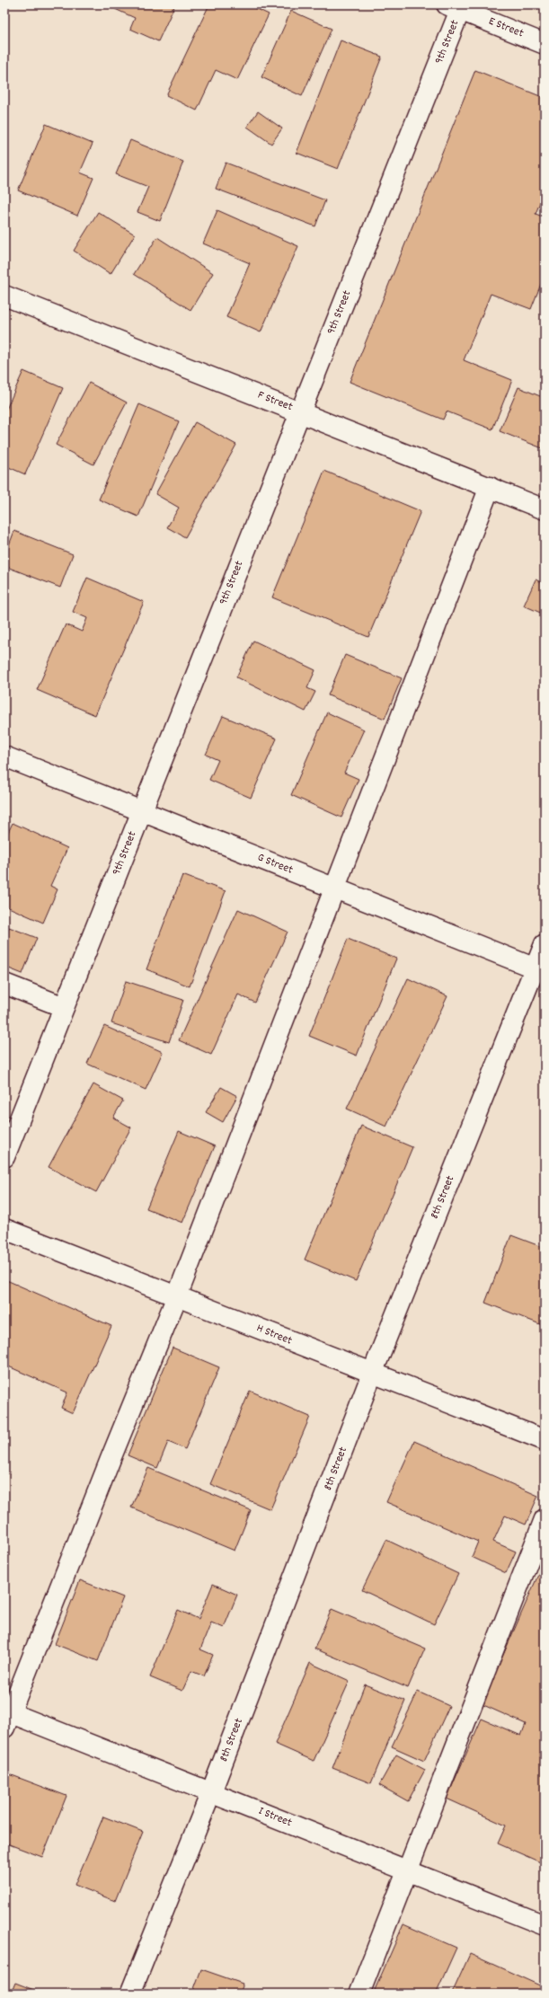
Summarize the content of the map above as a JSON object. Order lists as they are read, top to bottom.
{
  "streets": {
    "street": [
      "E Street",
      "9th Street",
      "F Street",
      "G Street",
      "8th Street",
      "H Street",
      "I Street"
    ]
  },
  "crossings": [
    ["E Street", "9th Street"],
    ["9th Street", "F Street"],
    ["9th Street", "G Street"],
    ["G Street", "8th Street"],
    ["8th Street", "H Street"],
    ["8th Street", "I Street"]
  ]
}
